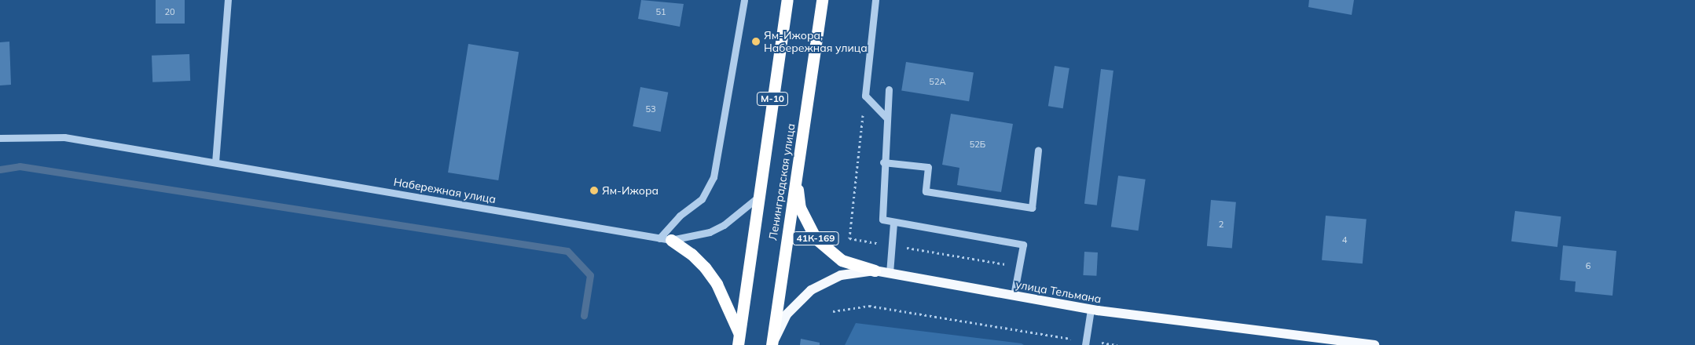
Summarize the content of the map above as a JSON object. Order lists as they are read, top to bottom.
{
  "streets": {
    "highway": ["М-10", "Ленинградская улица", "41К-169"],
    "main road": ["улица Тельмана"],
    "street": ["Набережная улица"]
  },
  "crossings": [
    ["Ленинградская улица", "Набережная улица"],
    ["Ленинградская улица", "41К-169"],
    ["Ленинградская улица", "улица Тельмана"],
    ["41К-169", "улица Тельмана"]
  ],
  "places": ["Ям-Ижора, Набережная улица", "Ям-Ижора"],
  "house_numbers": [
    "20",
    "51",
    "52А",
    "53",
    "52Б",
    "2",
    "4",
    "6"
  ]
}
